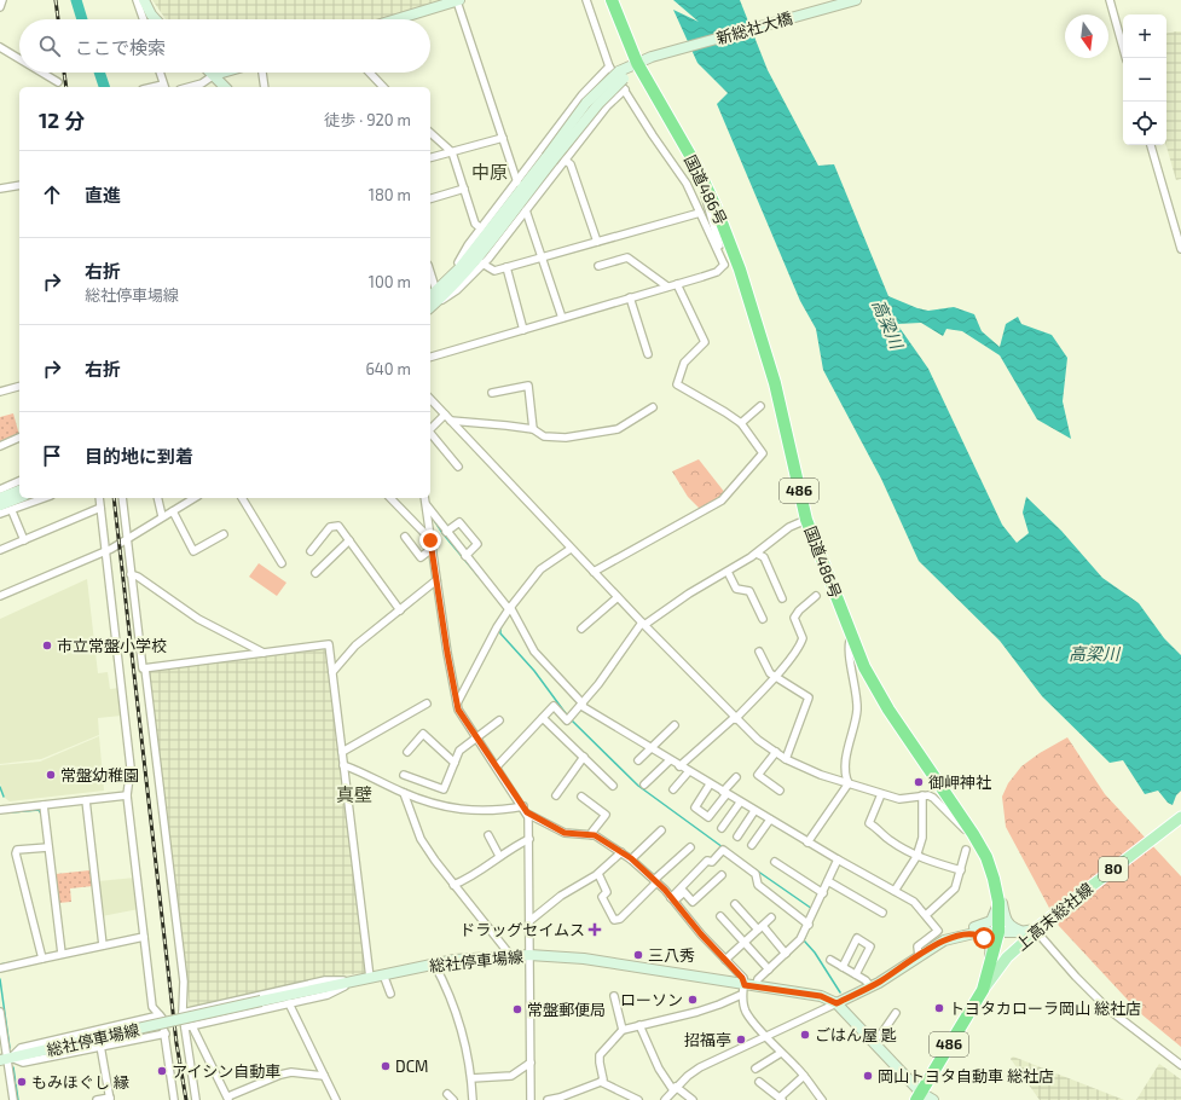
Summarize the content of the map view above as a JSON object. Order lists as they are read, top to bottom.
{
  "streets": {
    "highway": ["国道486号", "486"],
    "main road": ["80", "上高末総社線"],
    "street": ["新総社大橋", "総社停車場線"]
  },
  "crossings": [
    ["新総社大橋", "国道486号"],
    ["国道486号", "上高末総社線"],
    ["国道486号", "総社停車場線"]
  ],
  "districts": ["中原", "真壁"],
  "water": ["高梁川"],
  "places": {
    "other": [
      "市立常盤小学校",
      "常盤幼稚園",
      "御岬神社",
      "三八秀",
      "ローソン",
      "トヨタカローラ岡山 総社店",
      "常盤郵便局",
      "ごはん屋 匙",
      "招福亭",
      "DCM",
      "アイシン自動車",
      "岡山トヨタ自動車 総社店",
      "もみほぐし 縁"
    ],
    "health": ["ドラッグセイムス"]
  },
  "north": "bottom",
  "page": {
    "map_buttons": ["+", "−"],
    "search": "ここで検索",
    "heading": ["12 分", "徒歩 · 920 m"],
    "list": [
      ["直進", "180 m"],
      ["右折", "総社停車場線", "100 m"],
      ["右折", "640 m"],
      "目的地に到着"
    ]
  }
}
